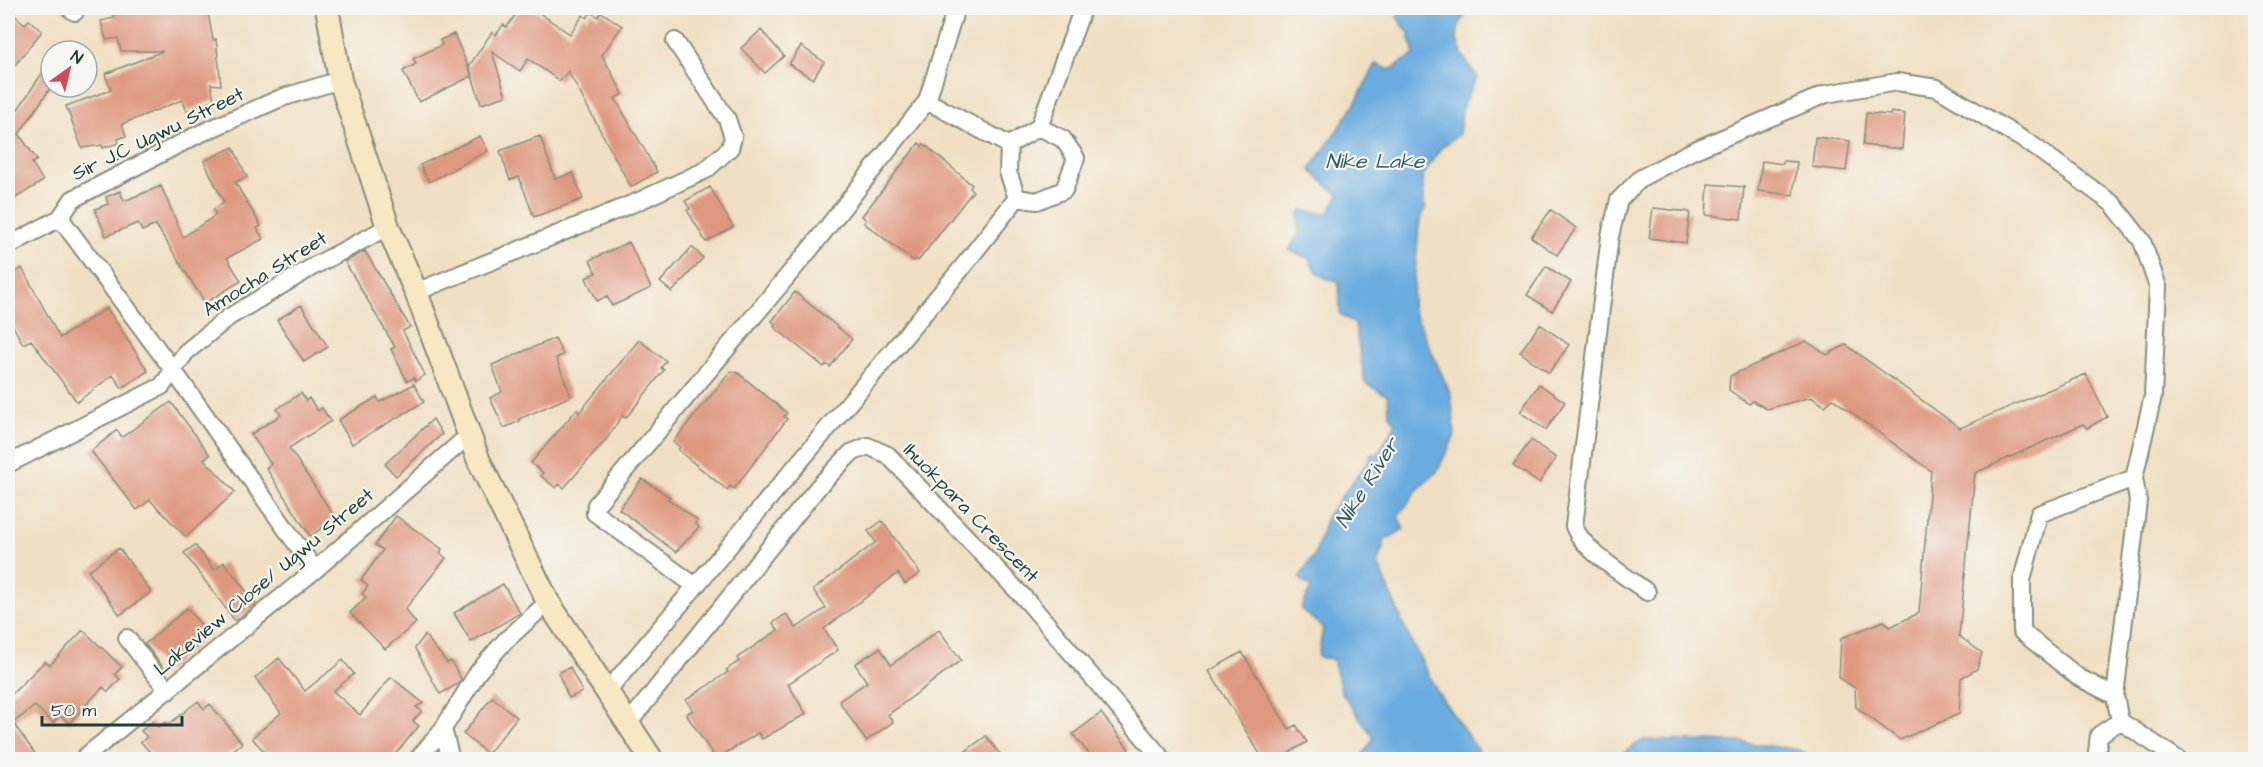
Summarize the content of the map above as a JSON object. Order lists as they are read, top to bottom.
{
  "streets": {
    "street": [
      "Sir J.C Ugwu Street",
      "Amocha Street",
      "Ihuokpara Crescent",
      "Lakeview Close/ Ugwu Street"
    ]
  },
  "water": ["Nike Lake", "Nike River"],
  "scale_bar": "50 m",
  "north": "top right"
}
